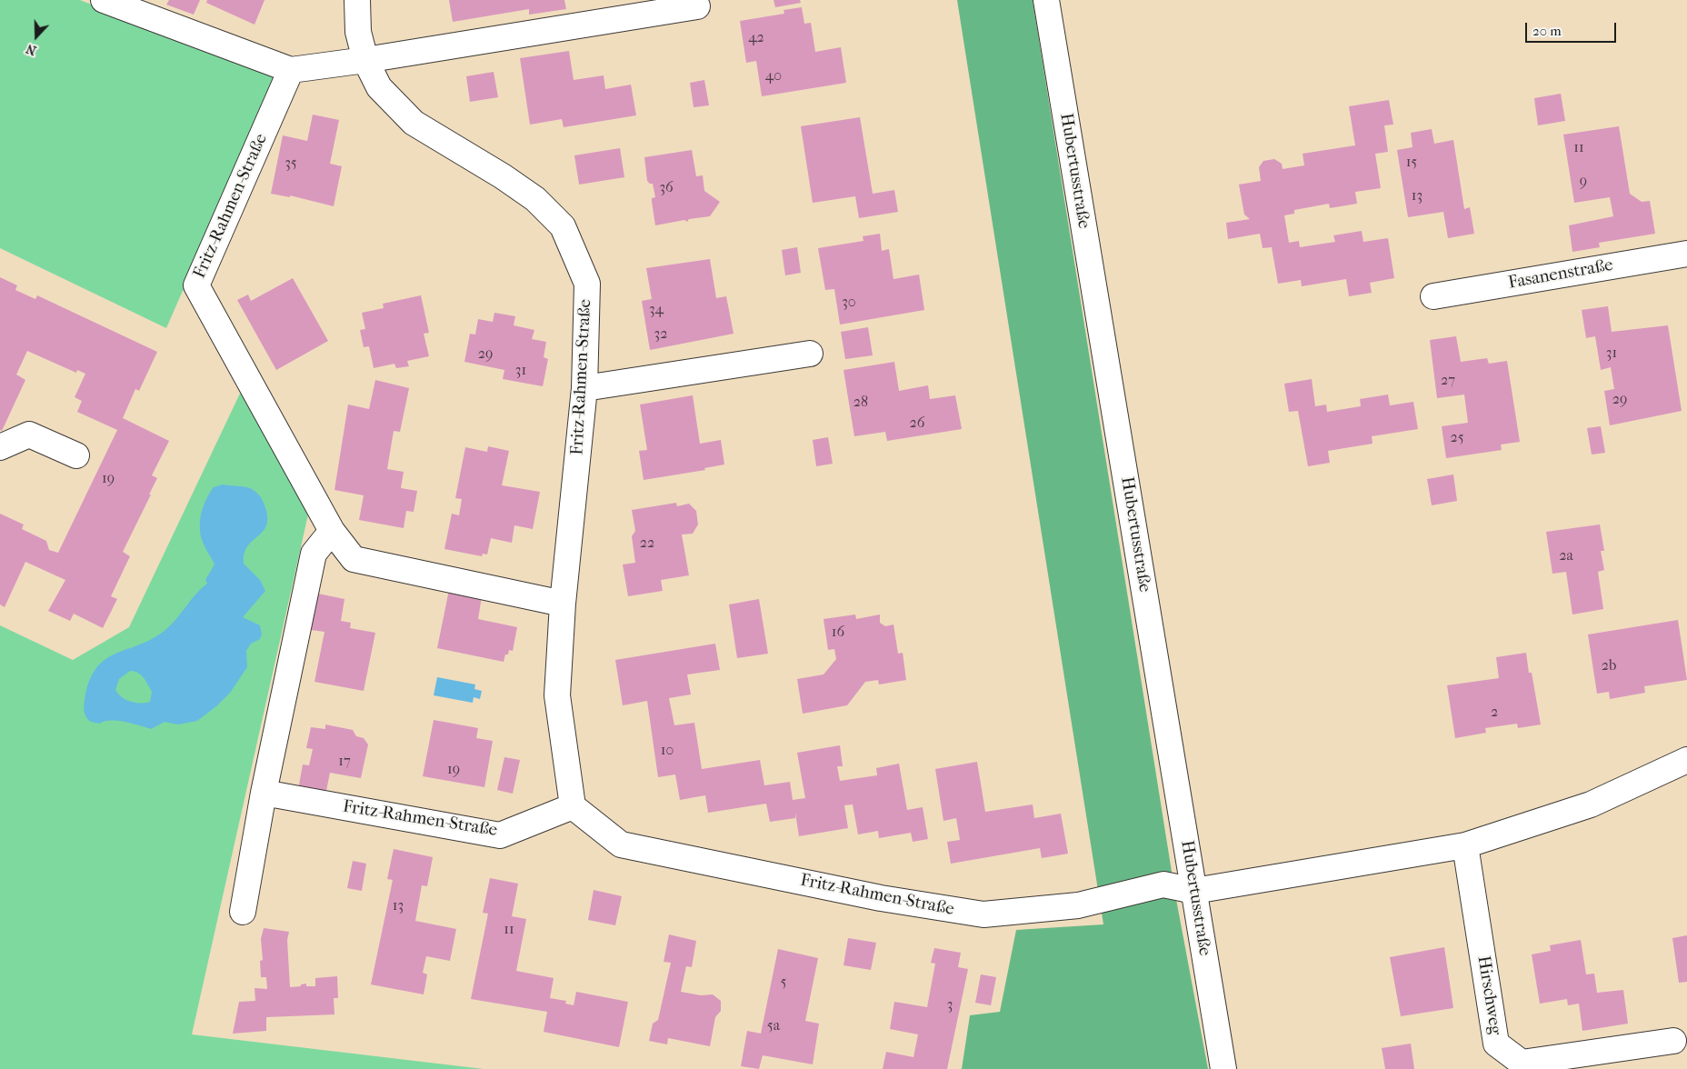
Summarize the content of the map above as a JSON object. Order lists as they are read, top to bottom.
{
  "streets": {
    "street": [
      "Hubertusstraße",
      "Fritz-Rahmen-Straße",
      "Fasanenstraße",
      "Hirschweg"
    ]
  },
  "crossings": [
    ["Hubertusstraße", "Fritz-Rahmen-Straße"]
  ],
  "house_numbers": [
    "42",
    "40",
    "11",
    "15",
    "35",
    "9",
    "36",
    "13",
    "30",
    "34",
    "32",
    "31",
    "29",
    "31",
    "27",
    "29",
    "28",
    "26",
    "25",
    "19",
    "22",
    "2a",
    "16",
    "2b",
    "2",
    "10",
    "17",
    "19",
    "13",
    "11",
    "5",
    "3",
    "5a"
  ],
  "scale_bar": "20 m",
  "north": "bottom"
}
